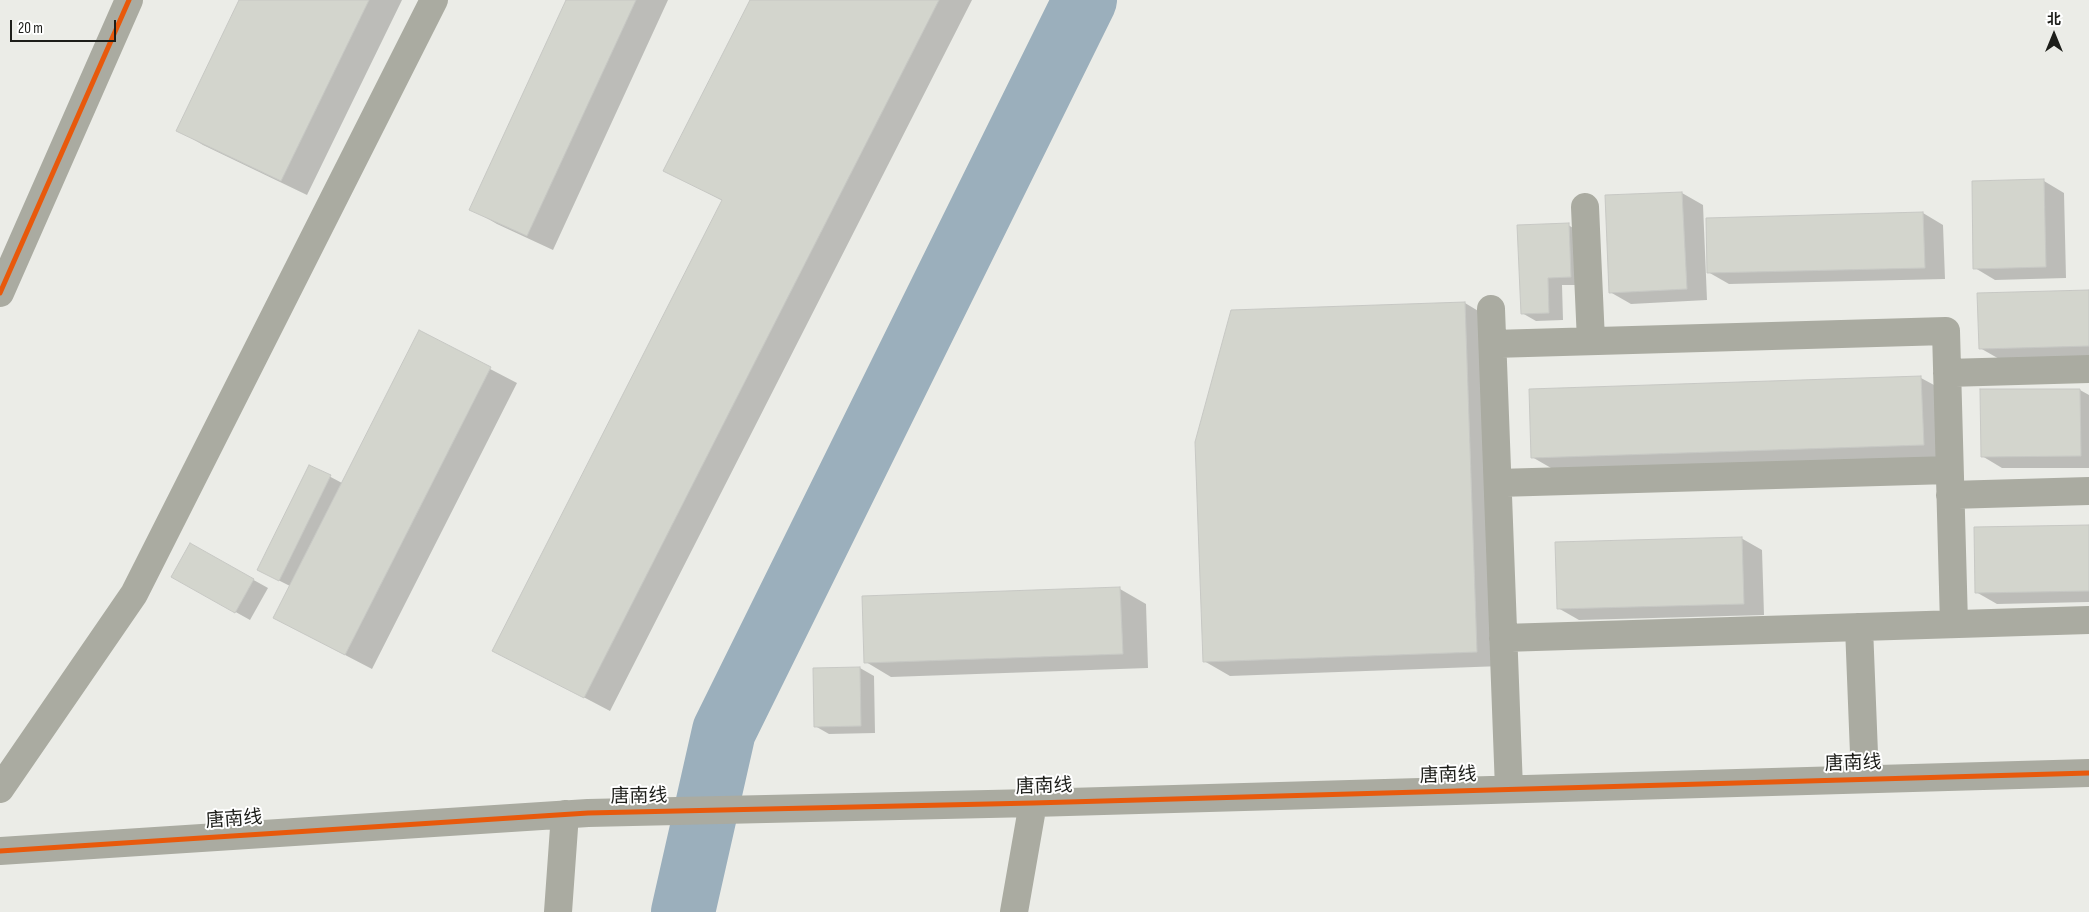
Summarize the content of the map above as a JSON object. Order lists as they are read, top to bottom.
{
  "streets": {
    "street": ["唐南线"]
  },
  "scale_bar": "20 m",
  "north": "top"
}
